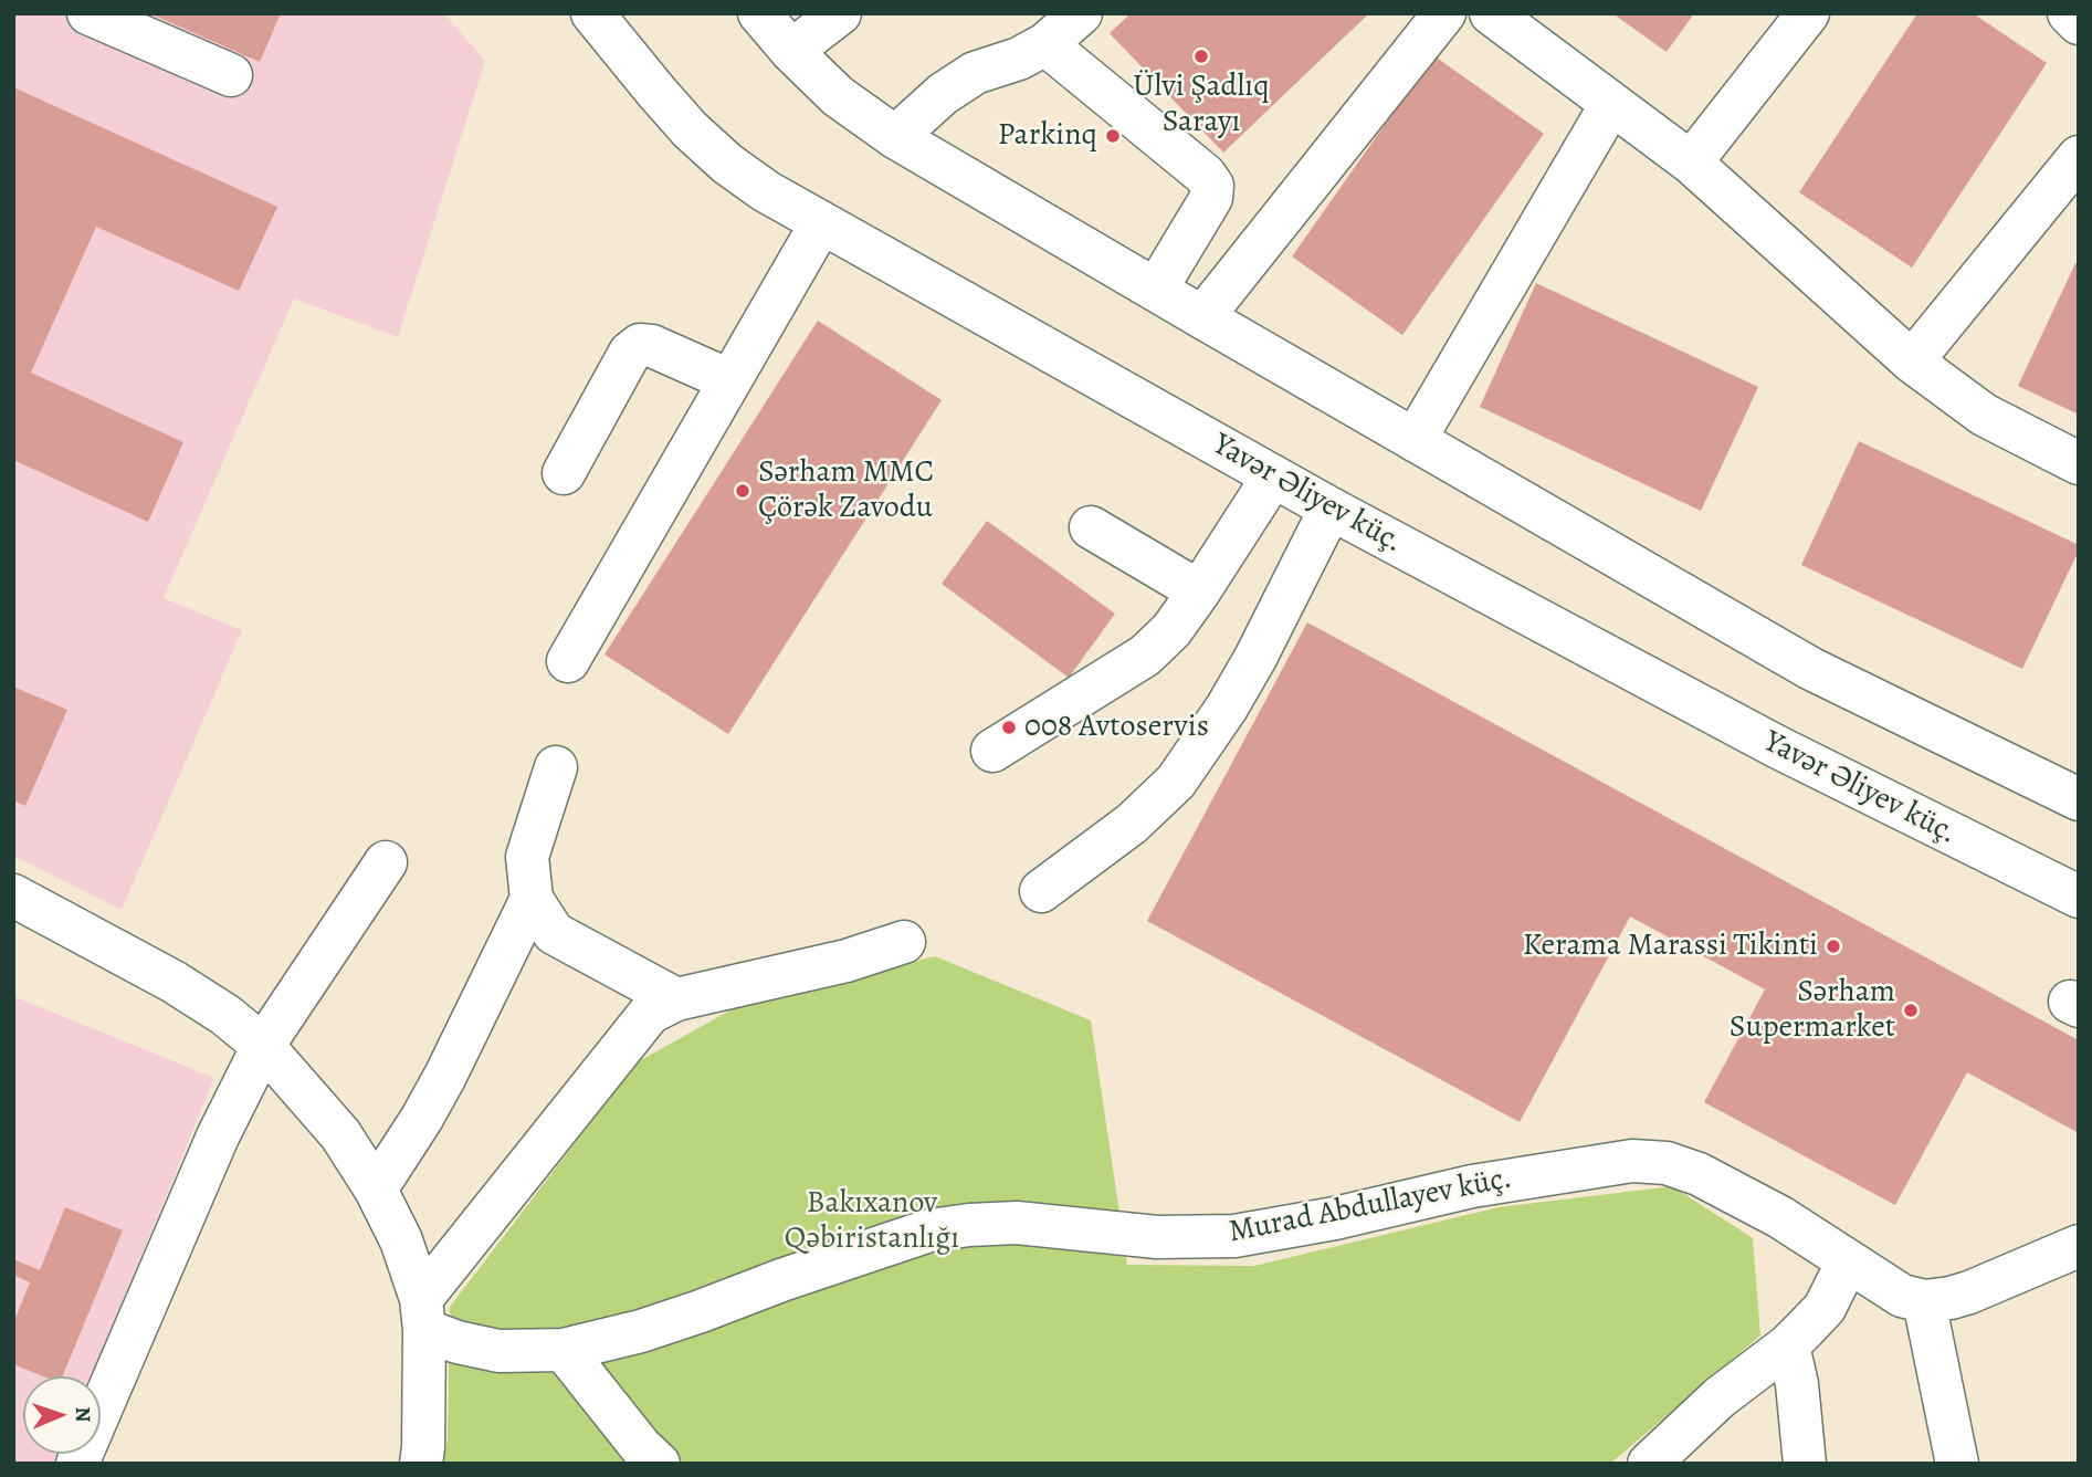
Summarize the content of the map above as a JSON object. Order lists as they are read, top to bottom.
{
  "streets": {
    "main road": ["Yavər Əliyev küç.", "Murad Abdullayev küç."]
  },
  "parks": ["Bakıxanov Qəbiristanlığı"],
  "places": [
    "Ülvi Şadlıq Sarayı",
    "Parkinq",
    "Sərham MMC Çörək Zavodu",
    "008 Avtoservis",
    "Kerama Marassi Tikinti",
    "Sərham Supermarket"
  ],
  "north": "right"
}
